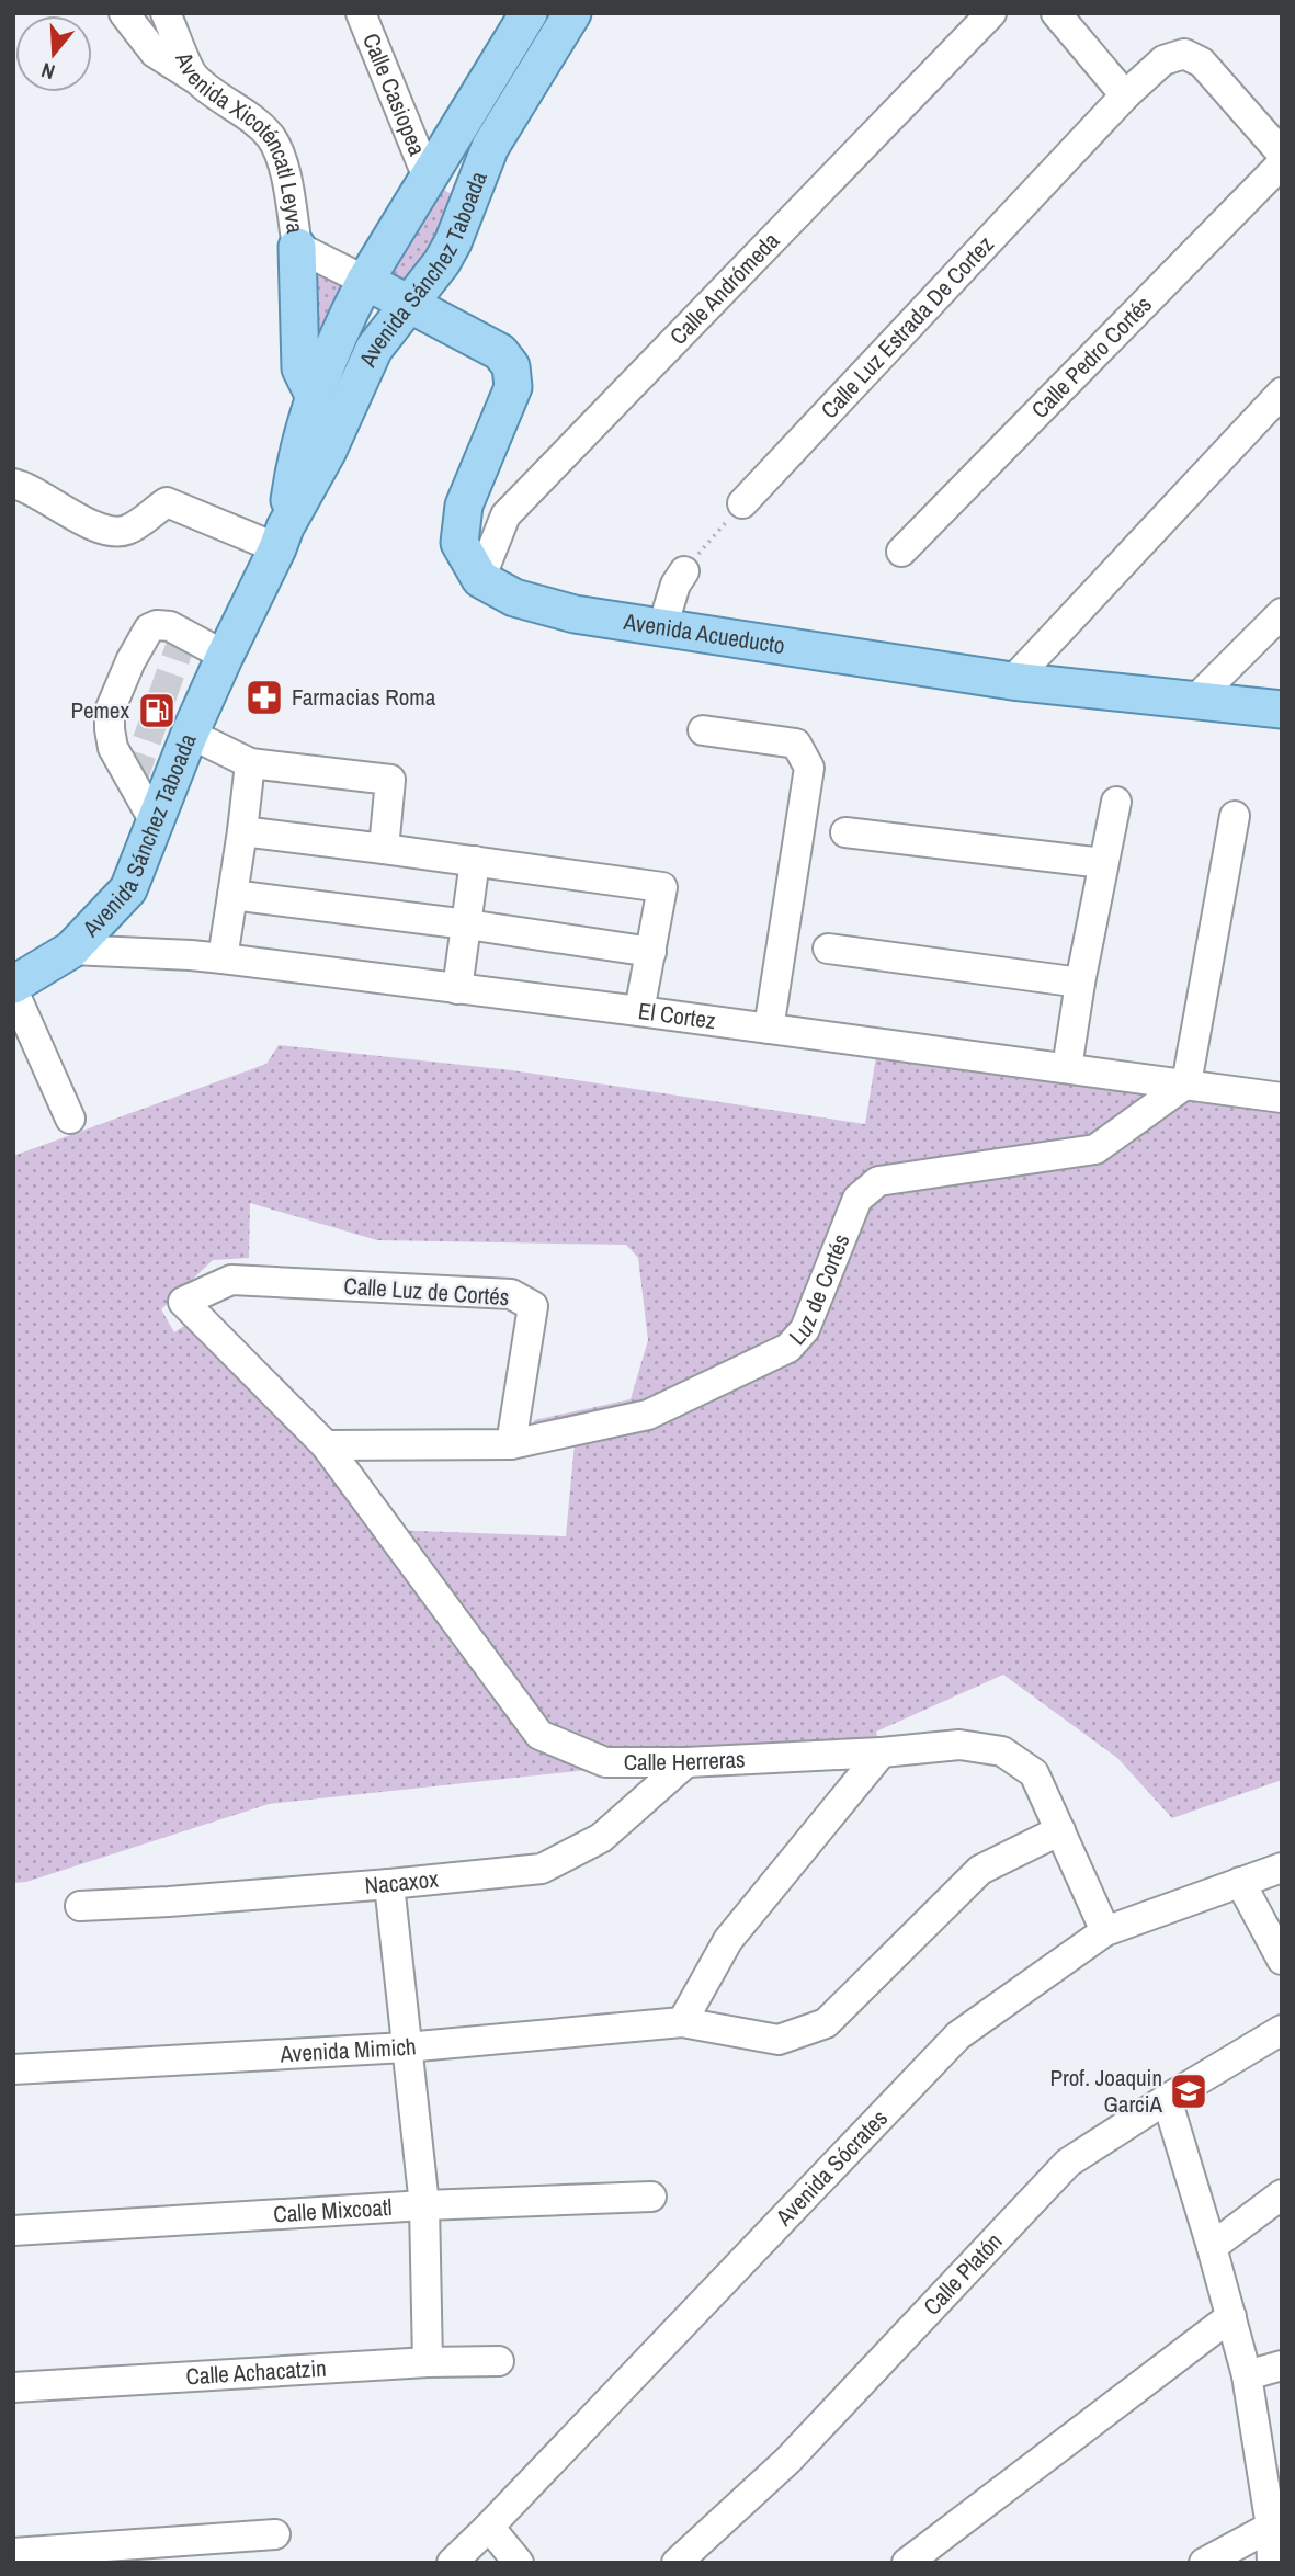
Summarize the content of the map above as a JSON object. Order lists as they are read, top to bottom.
{
  "streets": {
    "main road": ["Avenida Sánchez Taboada", "Avenida Acueducto"],
    "street": [
      "Calle Casiopea",
      "Avenida Xicoténcatl Leyva",
      "Calle Andrómeda",
      "Calle Luz Estrada De Cortez",
      "Calle Pedro Cortés",
      "El Cortez",
      "Luz de Cortés",
      "Calle Luz de Cortés",
      "Calle Herreras",
      "Nacaxox",
      "Avenida Mimich",
      "Avenida Sócrates",
      "Calle Mixcoatl",
      "Calle Platón",
      "Calle Achacatzin"
    ]
  },
  "crossings": [
    ["Calle Casiopea", "Avenida Sánchez Taboada"],
    ["Avenida Xicoténcatl Leyva", "Avenida Sánchez Taboada"],
    ["Avenida Sánchez Taboada", "El Cortez"],
    ["Calle Andrómeda", "Avenida Acueducto"],
    ["El Cortez", "Luz de Cortés"],
    ["Luz de Cortés", "Calle Luz de Cortés"],
    ["Luz de Cortés", "Calle Herreras"],
    ["Calle Luz de Cortés", "Calle Herreras"],
    ["Calle Herreras", "Nacaxox"],
    ["Calle Herreras", "Avenida Mimich"],
    ["Calle Herreras", "Avenida Sócrates"]
  ],
  "places": {
    "pharmacy": ["Farmacias Roma"],
    "fuel station": ["Pemex"],
    "school or university": ["Prof. Joaquin GarciA"]
  },
  "north": "bottom"
}
